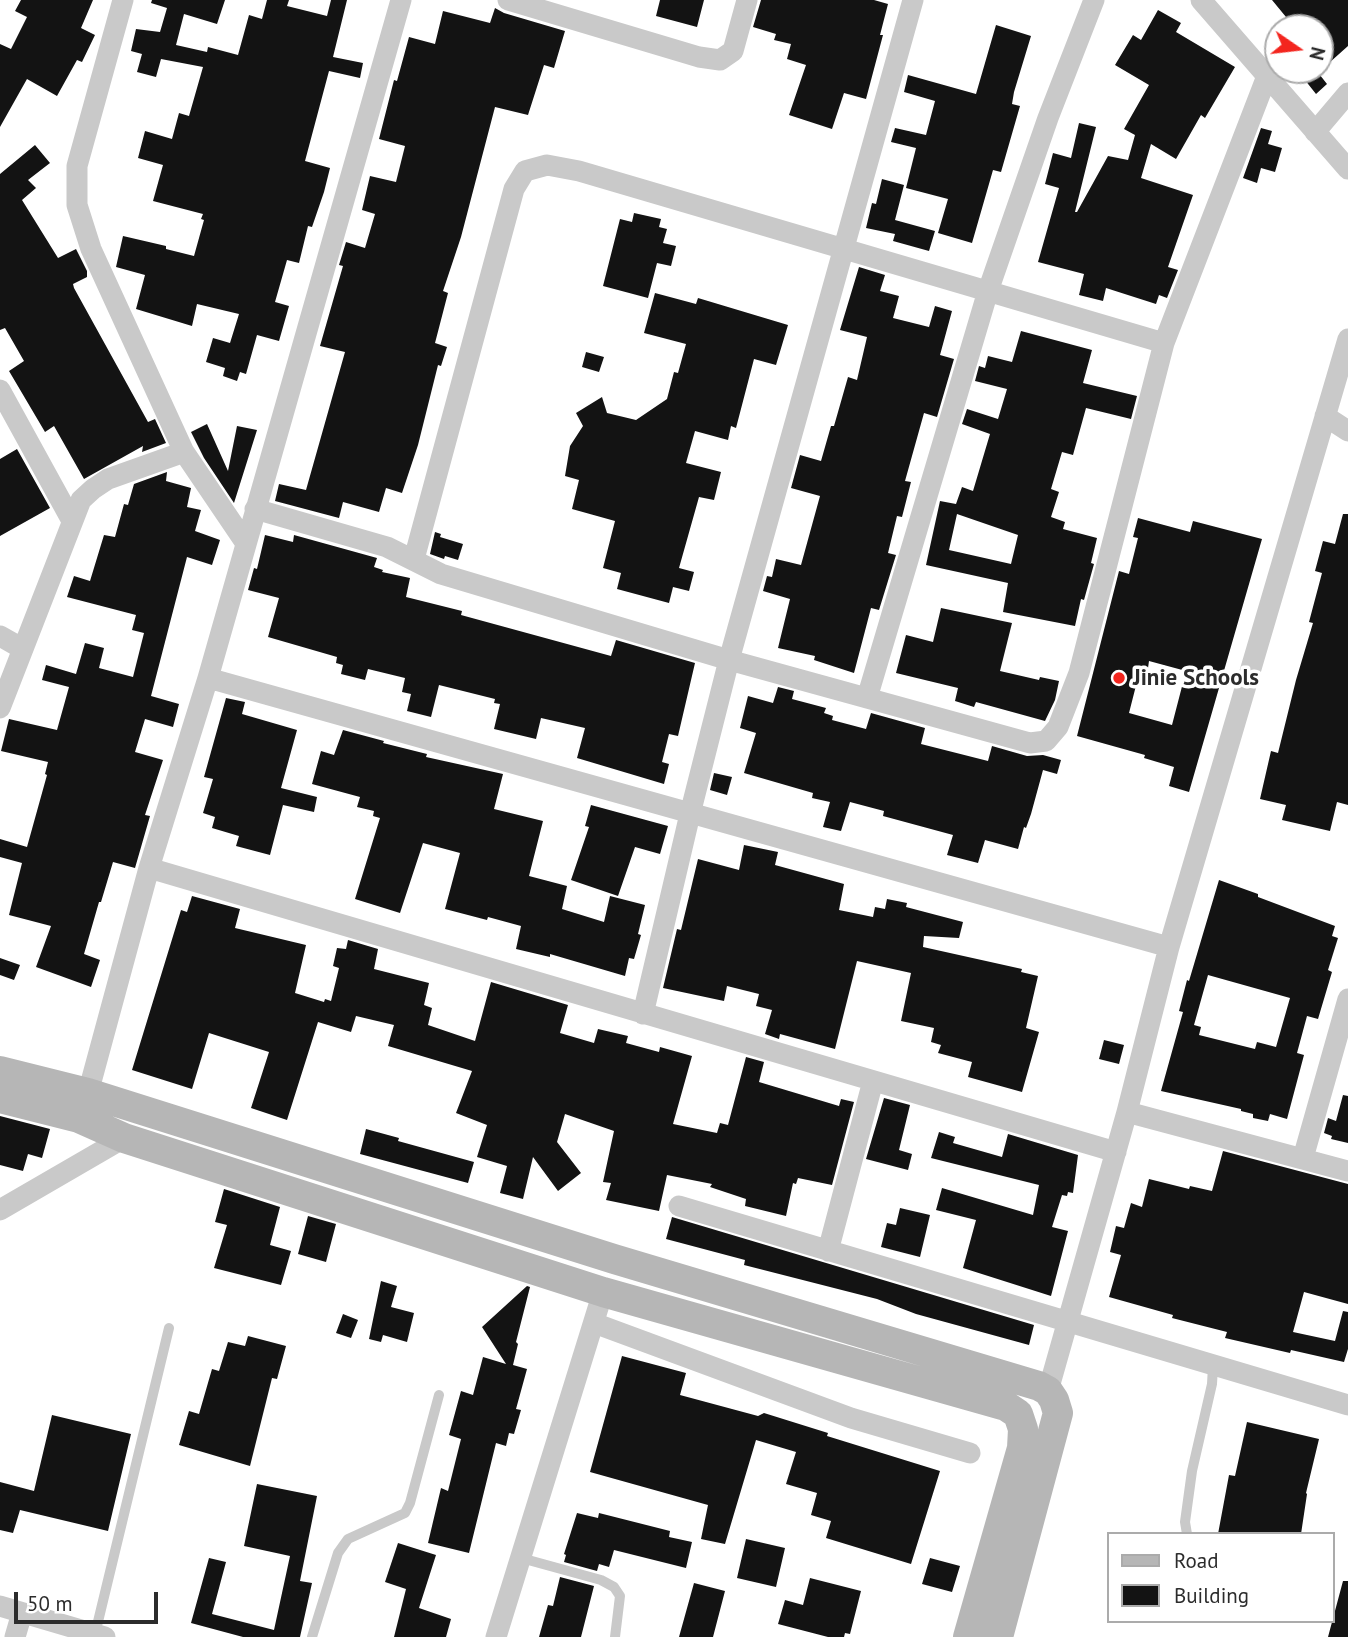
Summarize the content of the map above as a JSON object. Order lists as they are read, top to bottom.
{
  "places": ["Jinie Schools"],
  "legend": ["Road", "Building"],
  "scale_bar": "50 m",
  "north": "right"
}
